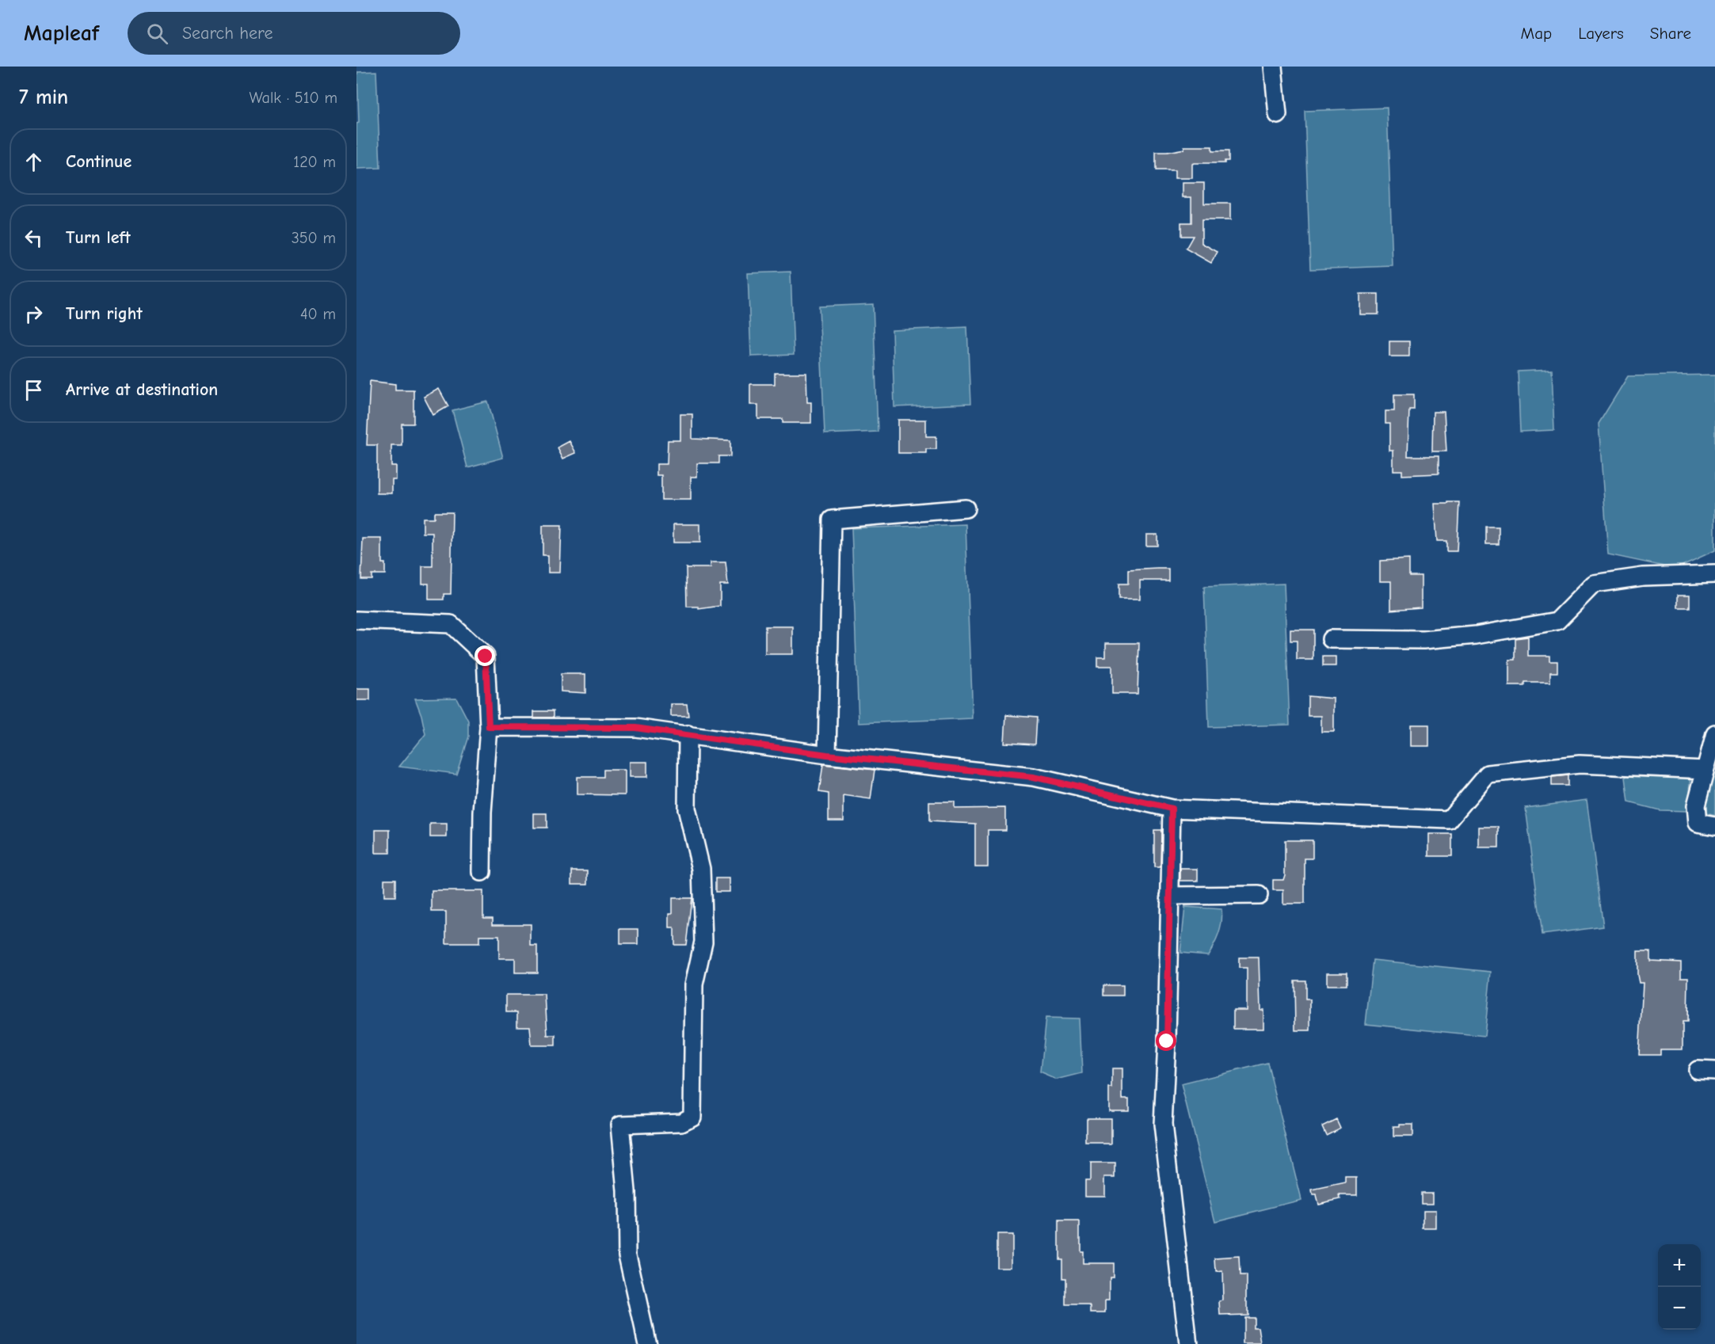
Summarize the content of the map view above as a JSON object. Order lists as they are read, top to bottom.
{
  "page": {
    "header": "Mapleaf",
    "search": "Search here",
    "nav": ["Map", "Layers", "Share"],
    "heading": ["7 min", "Walk · 510 m"],
    "list": [
      ["Continue", "120 m"],
      ["Turn left", "350 m"],
      ["Turn right", "40 m"],
      "Arrive at destination"
    ],
    "map_buttons": ["+", "−"]
  }
}
